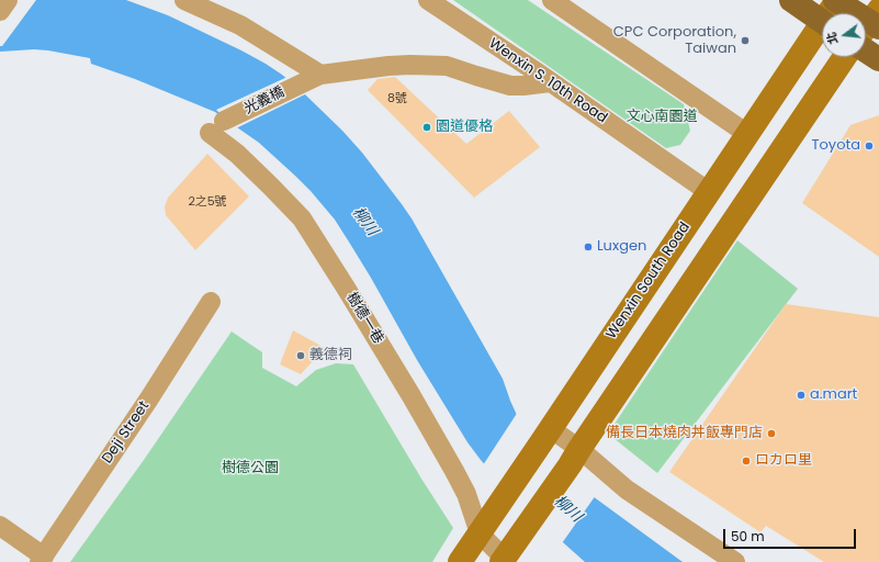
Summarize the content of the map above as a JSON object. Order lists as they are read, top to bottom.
{
  "streets": {
    "main road": ["Wenxin South Road"],
    "street": [
      "Wenxin S. 10th Road",
      "光義橋",
      "樹德一巷",
      "Deji Street"
    ]
  },
  "crossings": [
    ["Wenxin S. 10th Road", "光義橋"],
    ["Wenxin S. 10th Road", "Wenxin South Road"],
    ["光義橋", "樹德一巷"],
    ["Wenxin South Road", "樹德一巷"]
  ],
  "water": ["柳川"],
  "parks": ["文心南園道", "樹德公園"],
  "places": [
    "CPC Corporation, Taiwan",
    "園道優格",
    "Toyota",
    "Luxgen",
    "義德祠",
    "a.mart",
    "備長日本燒肉丼飯專門店",
    "ロカロ里"
  ],
  "house_numbers": ["8號", "2之5號"],
  "scale_bar": "50 m",
  "north": "left"
}
